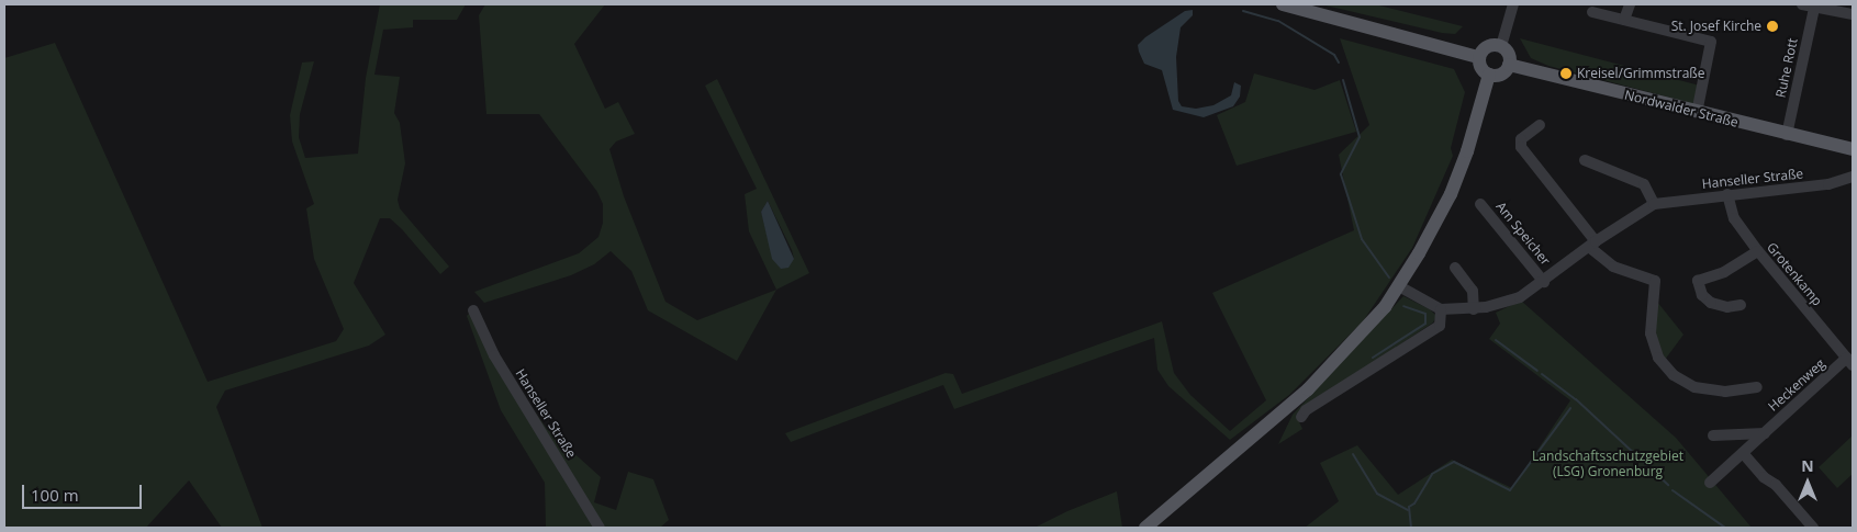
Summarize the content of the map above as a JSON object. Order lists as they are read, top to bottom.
{
  "streets": {
    "main road": ["Nordwalder Straße"],
    "street": [
      "Ruhe Rott",
      "Hanseller Straße",
      "Am Speicher",
      "Grotenkamp",
      "Heckenweg"
    ]
  },
  "crossings": [
    ["Ruhe Rott", "Nordwalder Straße"],
    ["Hanseller Straße", "Am Speicher"],
    ["Hanseller Straße", "Grotenkamp"],
    ["Grotenkamp", "Heckenweg"]
  ],
  "parks": ["Landschaftsschutzgebiet (LSG) Gronenburg"],
  "places": ["St. Josef Kirche", "Kreisel/Grimmstraße"],
  "scale_bar": "100 m",
  "north": "top"
}
